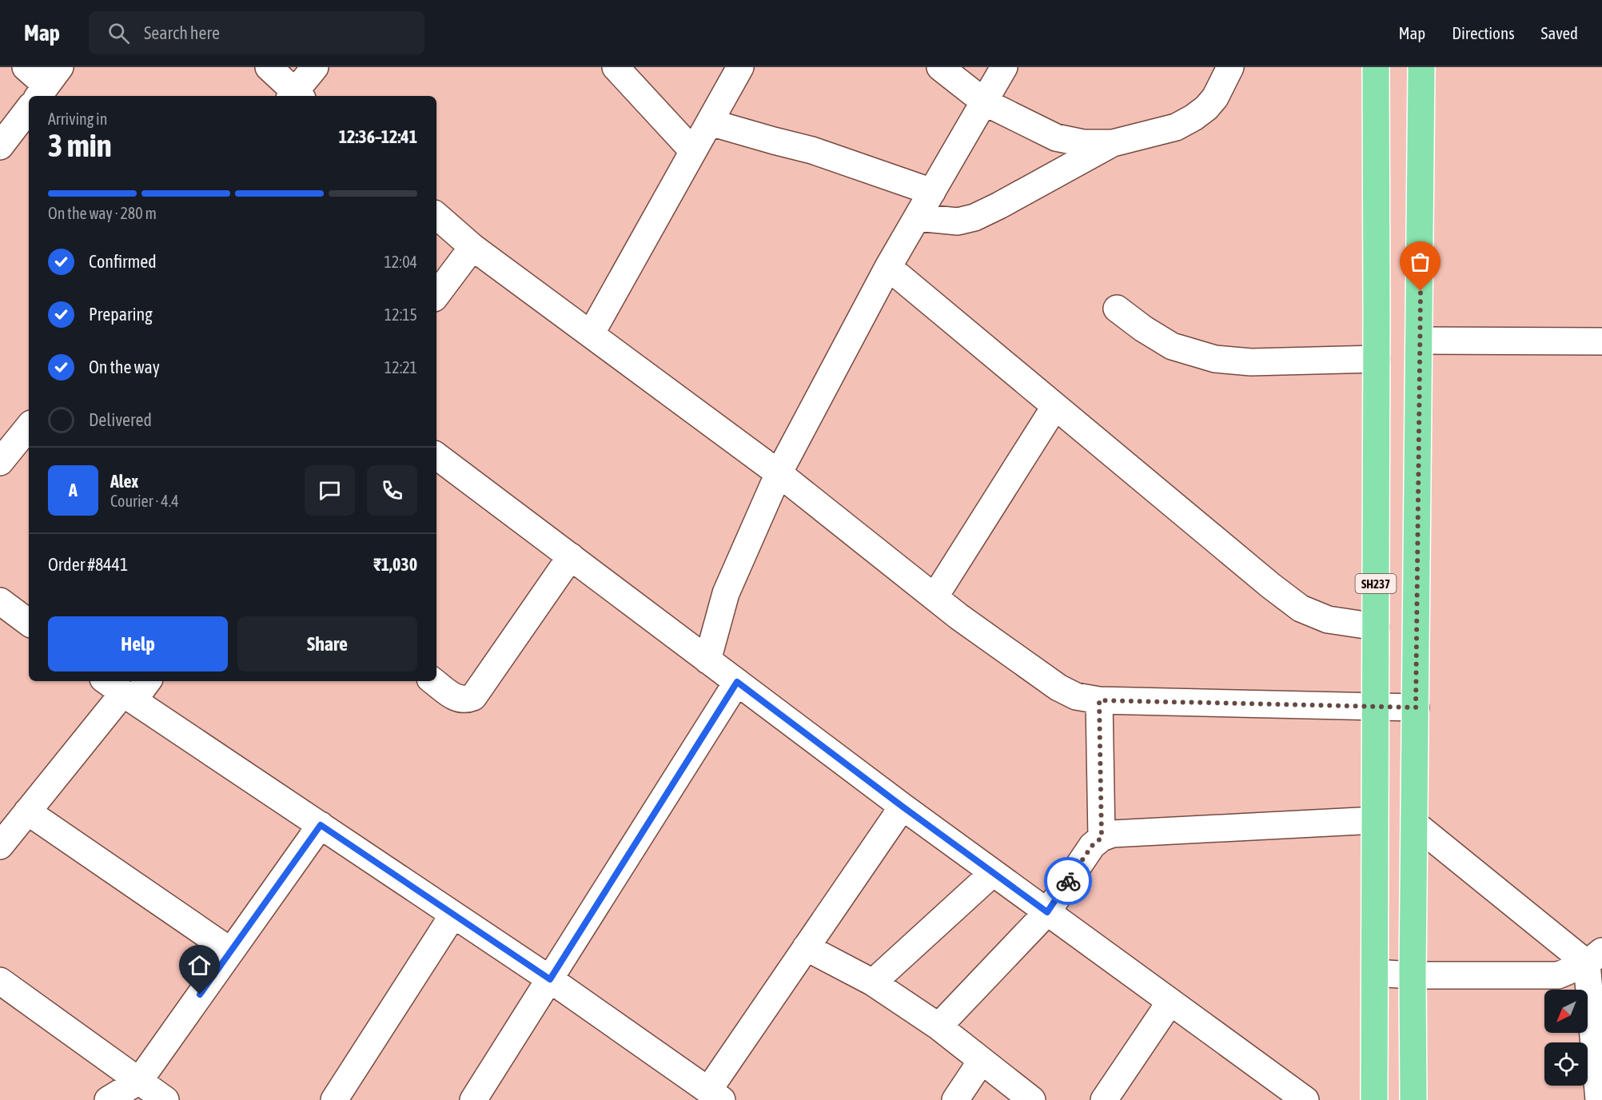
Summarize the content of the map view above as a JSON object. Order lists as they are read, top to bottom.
{
  "streets": {
    "main road": ["SH237"]
  },
  "north": "bottom left",
  "page": {
    "header": "Map",
    "search": "Search here",
    "nav": ["Map", "Directions", "Saved"],
    "heading": ["3 min", "Arriving in", "12:36–12:41"],
    "panel": [
      "Alex",
      "Courier · 4.4",
      "Order #8441",
      "₹1,030"
    ],
    "bar": "On the way · 280 m",
    "list": [
      ["Confirmed", "12:04"],
      ["Preparing", "12:15"],
      ["On the way", "12:21"],
      "Delivered"
    ],
    "round": "A",
    "buttons": ["Help", "Share"]
  }
}
